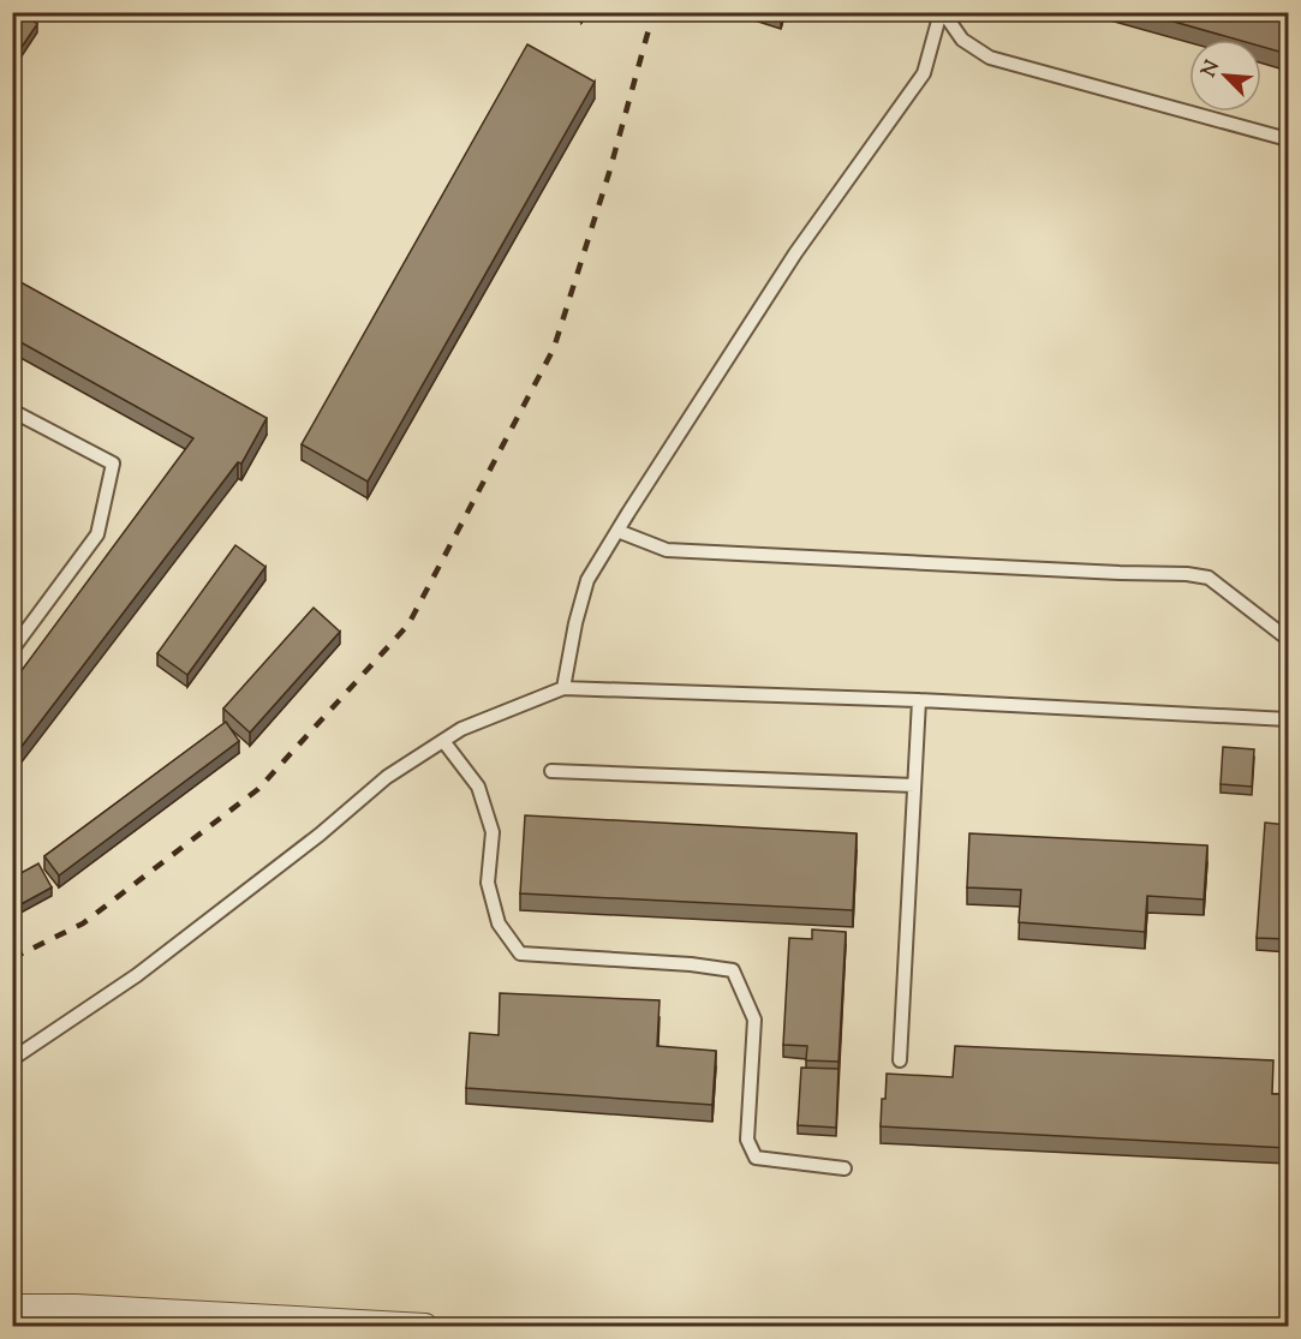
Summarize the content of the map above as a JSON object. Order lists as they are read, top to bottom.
{
  "north": "top left"
}
